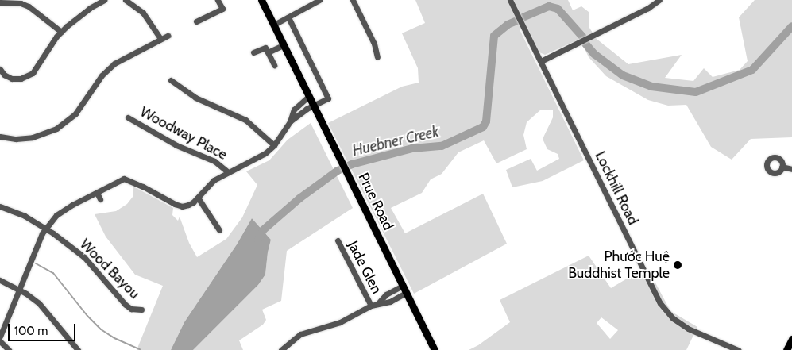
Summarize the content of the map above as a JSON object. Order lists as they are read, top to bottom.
{
  "streets": {
    "main road": ["Prue Road"],
    "street": [
      "Woodway Place",
      "Lockhill Road",
      "Jade Glen",
      "Wood Bayou"
    ]
  },
  "water": ["Huebner Creek"],
  "places": ["Phước Huệ Buddhist Temple"],
  "scale_bar": "100 m"
}
